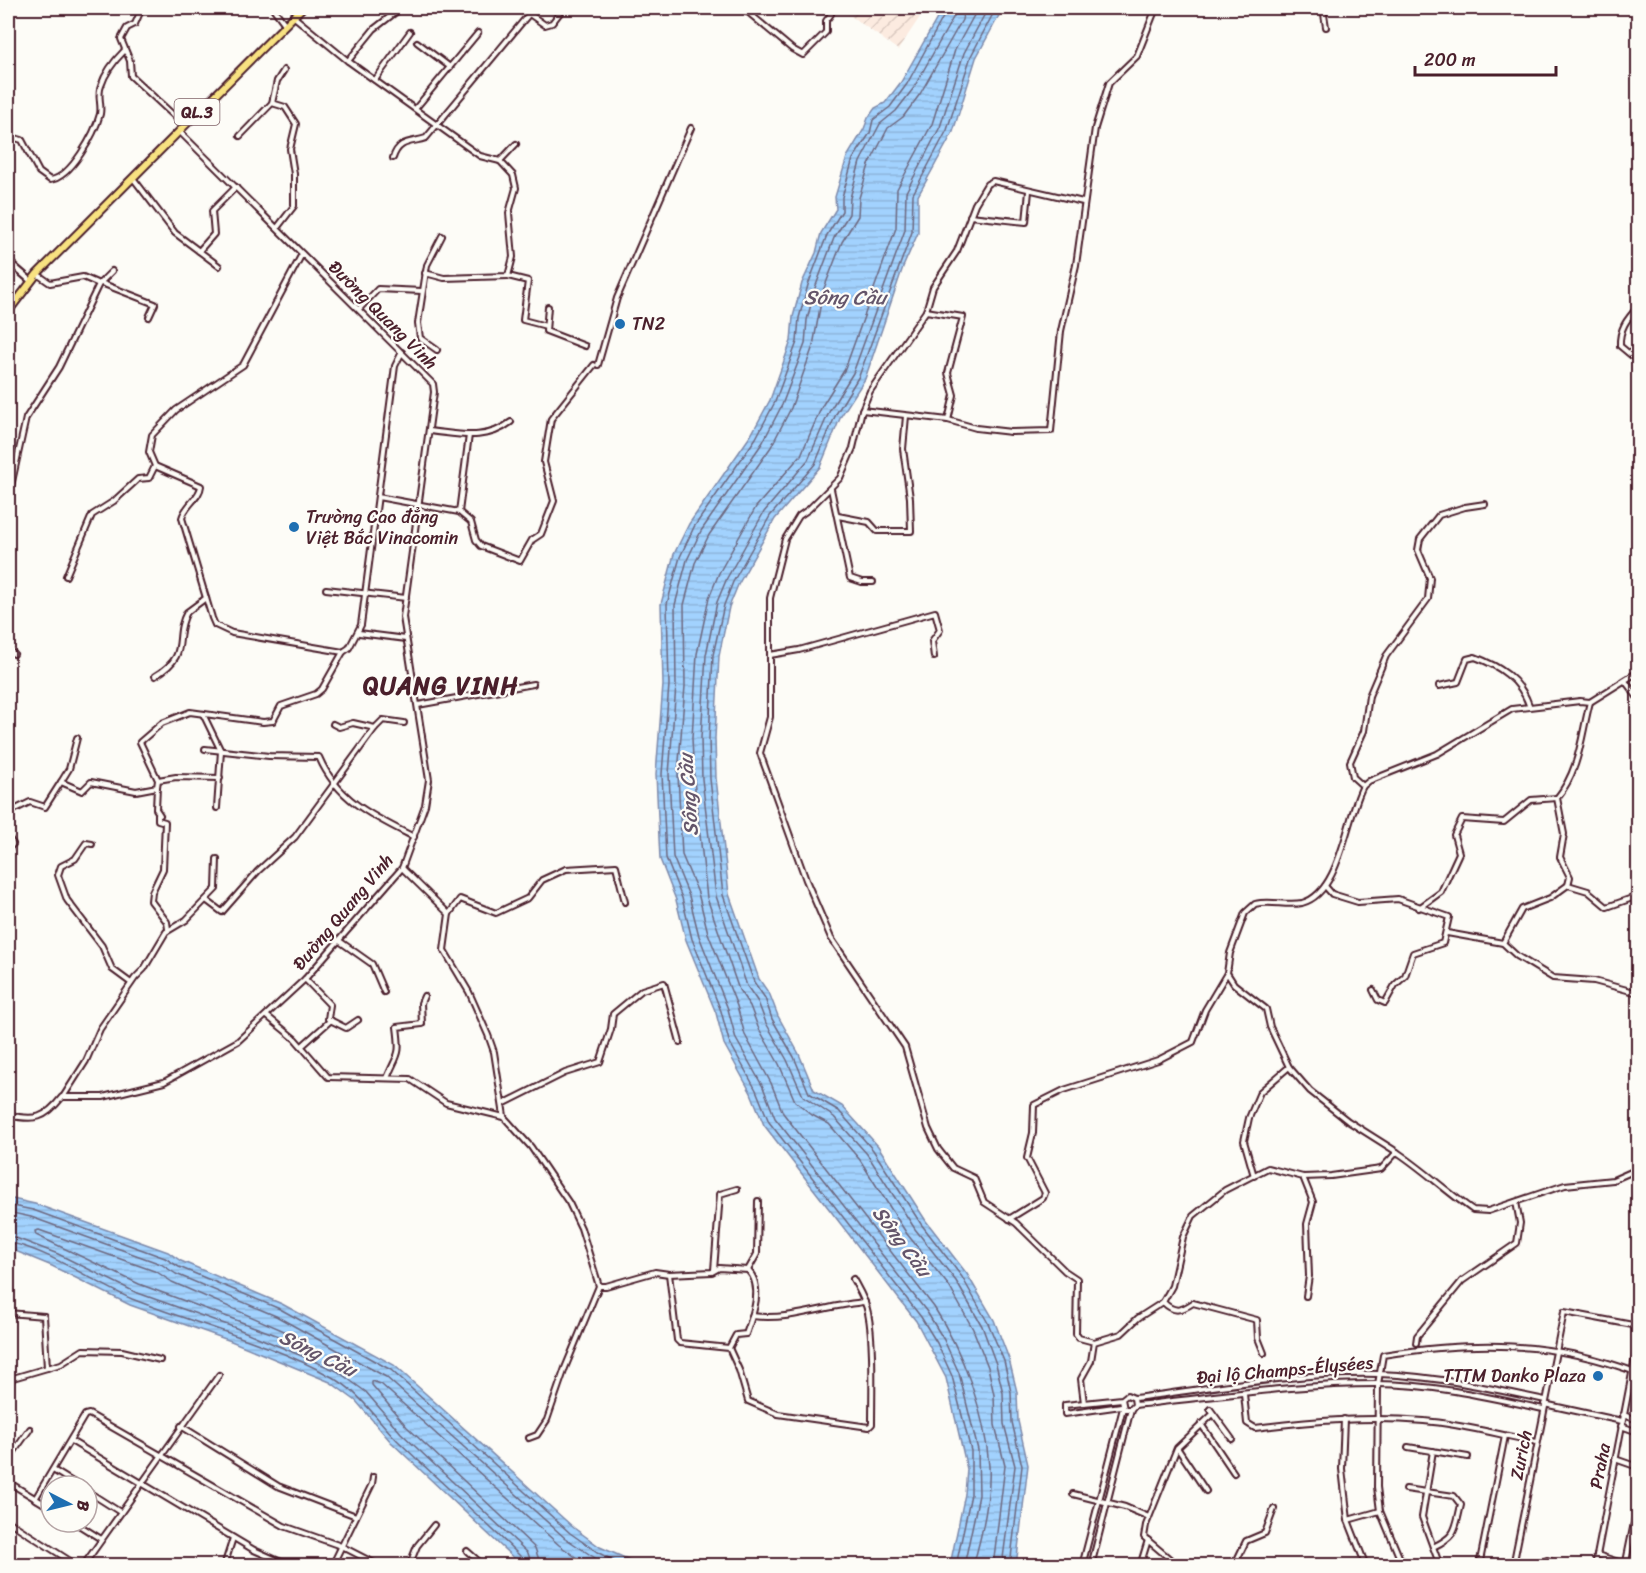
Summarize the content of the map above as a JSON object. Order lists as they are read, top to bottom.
{
  "streets": {
    "highway": ["QL.3"],
    "street": [
      "Đường Quang Vinh",
      "Đại lộ Champs-Élysées",
      "Zurich",
      "Praha"
    ]
  },
  "crossings": [
    ["QL.3", "Đường Quang Vinh"],
    ["Đại lộ Champs-Élysées", "Zurich"],
    ["Đại lộ Champs-Élysées", "Praha"]
  ],
  "districts": ["QUANG VINH"],
  "water": ["Sông Cầu"],
  "places": ["TN2", "Trường Cao đẳng Việt Bắc Vinacomin", "TTTM Danko Plaza"],
  "scale_bar": "200 m",
  "north": "right"
}
